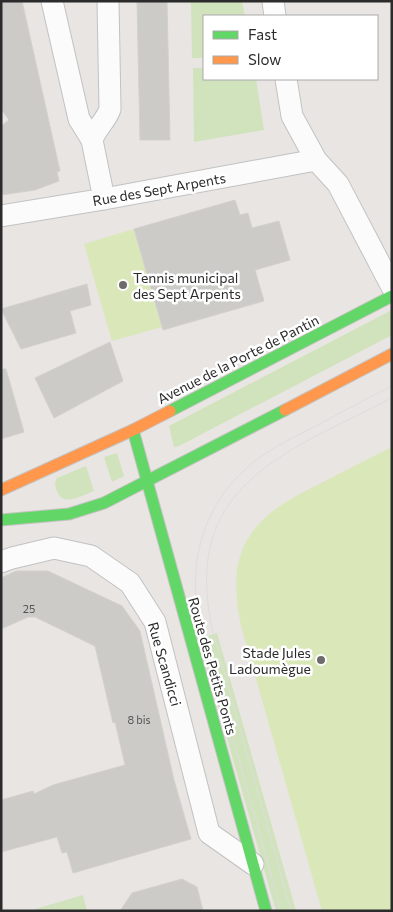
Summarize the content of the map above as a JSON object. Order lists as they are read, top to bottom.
{
  "streets": {
    "main road": ["Avenue de la Porte de Pantin", "Route des Petits Ponts"],
    "street": ["Rue des Sept Arpents", "Rue Scandicci"]
  },
  "crossings": [
    ["Avenue de la Porte de Pantin", "Route des Petits Ponts"],
    ["Rue Scandicci", "Route des Petits Ponts"]
  ],
  "places": ["Tennis municipal des Sept Arpents", "Stade Jules Ladoumègue"],
  "house_numbers": ["25", "8 bis"],
  "legend": ["Fast", "Slow"]
}
